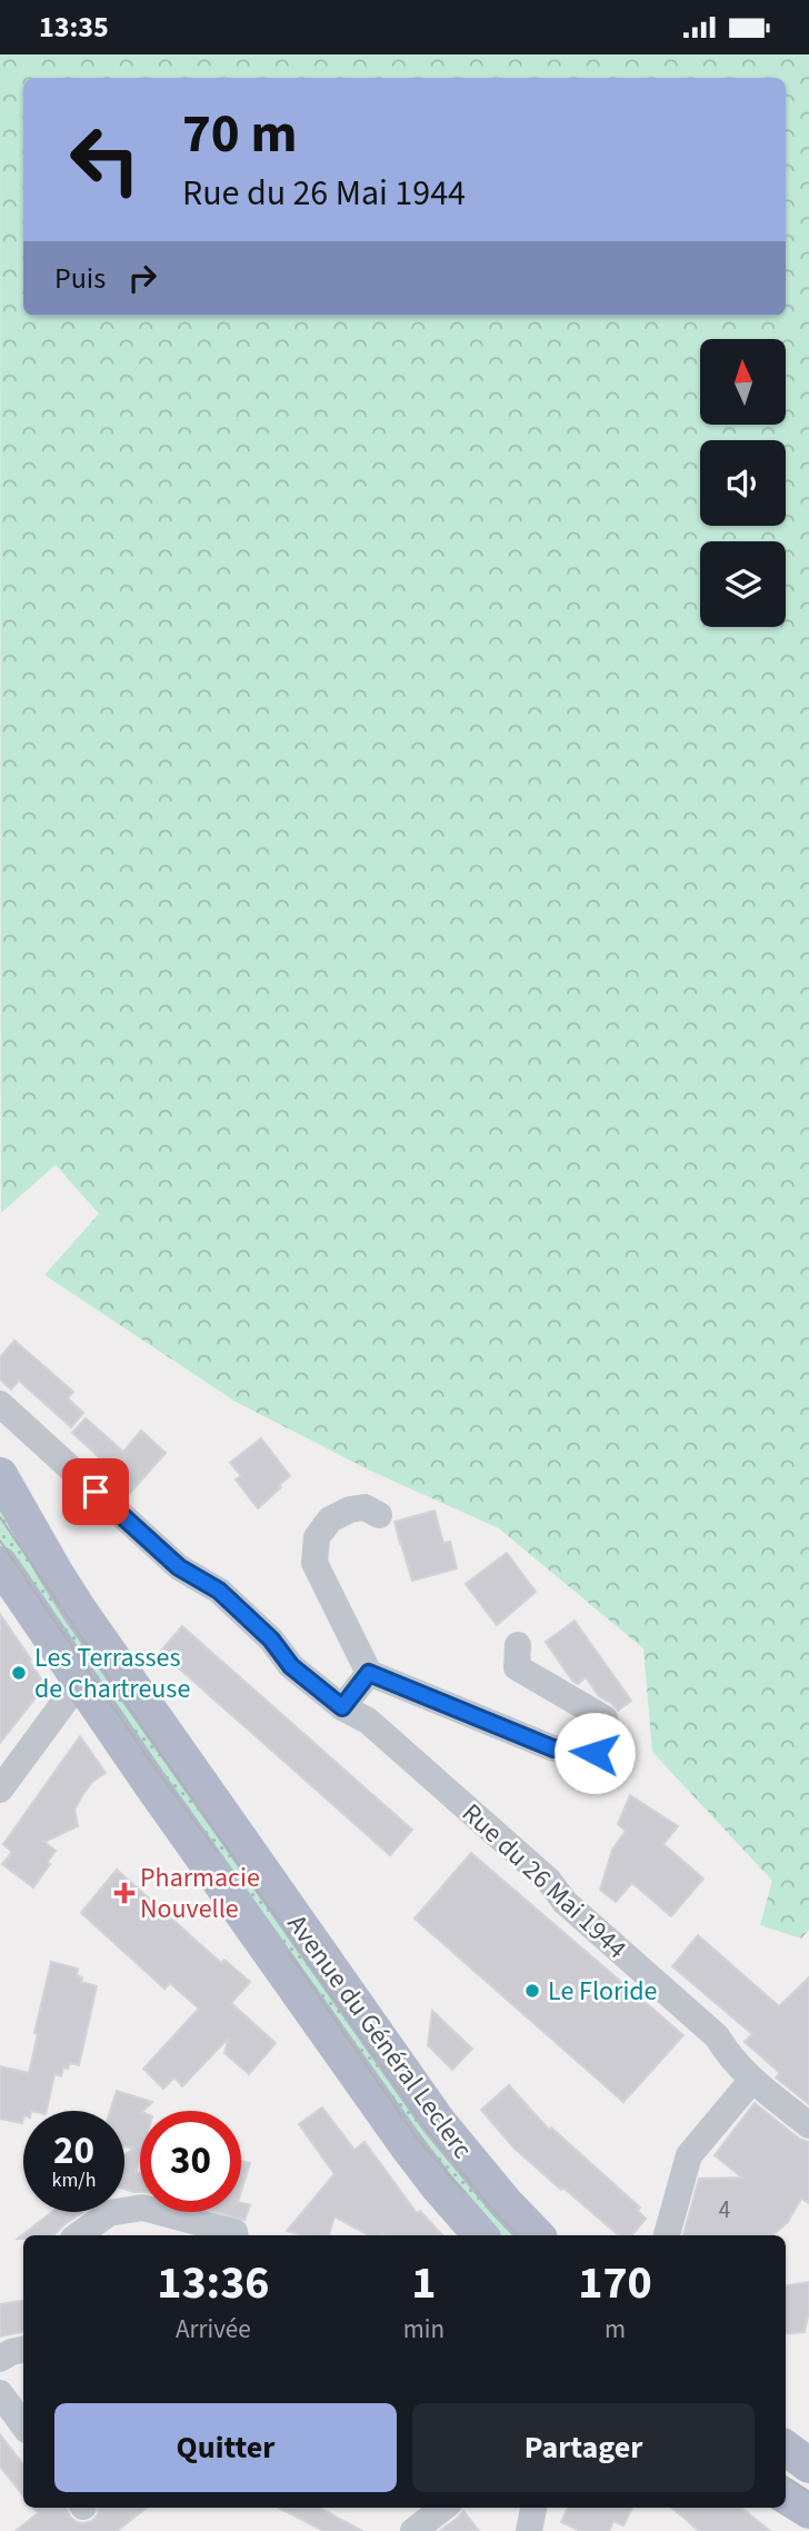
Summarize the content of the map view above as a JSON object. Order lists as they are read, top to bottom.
{
  "streets": {
    "main road": ["Avenue du Général Leclerc"],
    "street": ["Rue du 26 Mai 1944"]
  },
  "places": {
    "other": ["Les Terrasses de Chartreuse", "Le Floride"],
    "health": ["Pharmacie Nouvelle"]
  },
  "house_numbers": ["4"],
  "north": "top",
  "page": {
    "status": "13:35",
    "turn": ["70 m", "Rue du 26 Mai 1944"],
    "then": "Puis",
    "speed": "20 km/h",
    "limit": "30",
    "eta": [
      "13:36",
      "Arrivée",
      "1",
      "min",
      "170",
      "m"
    ],
    "buttons": ["Quitter", "Partager"]
  }
}
